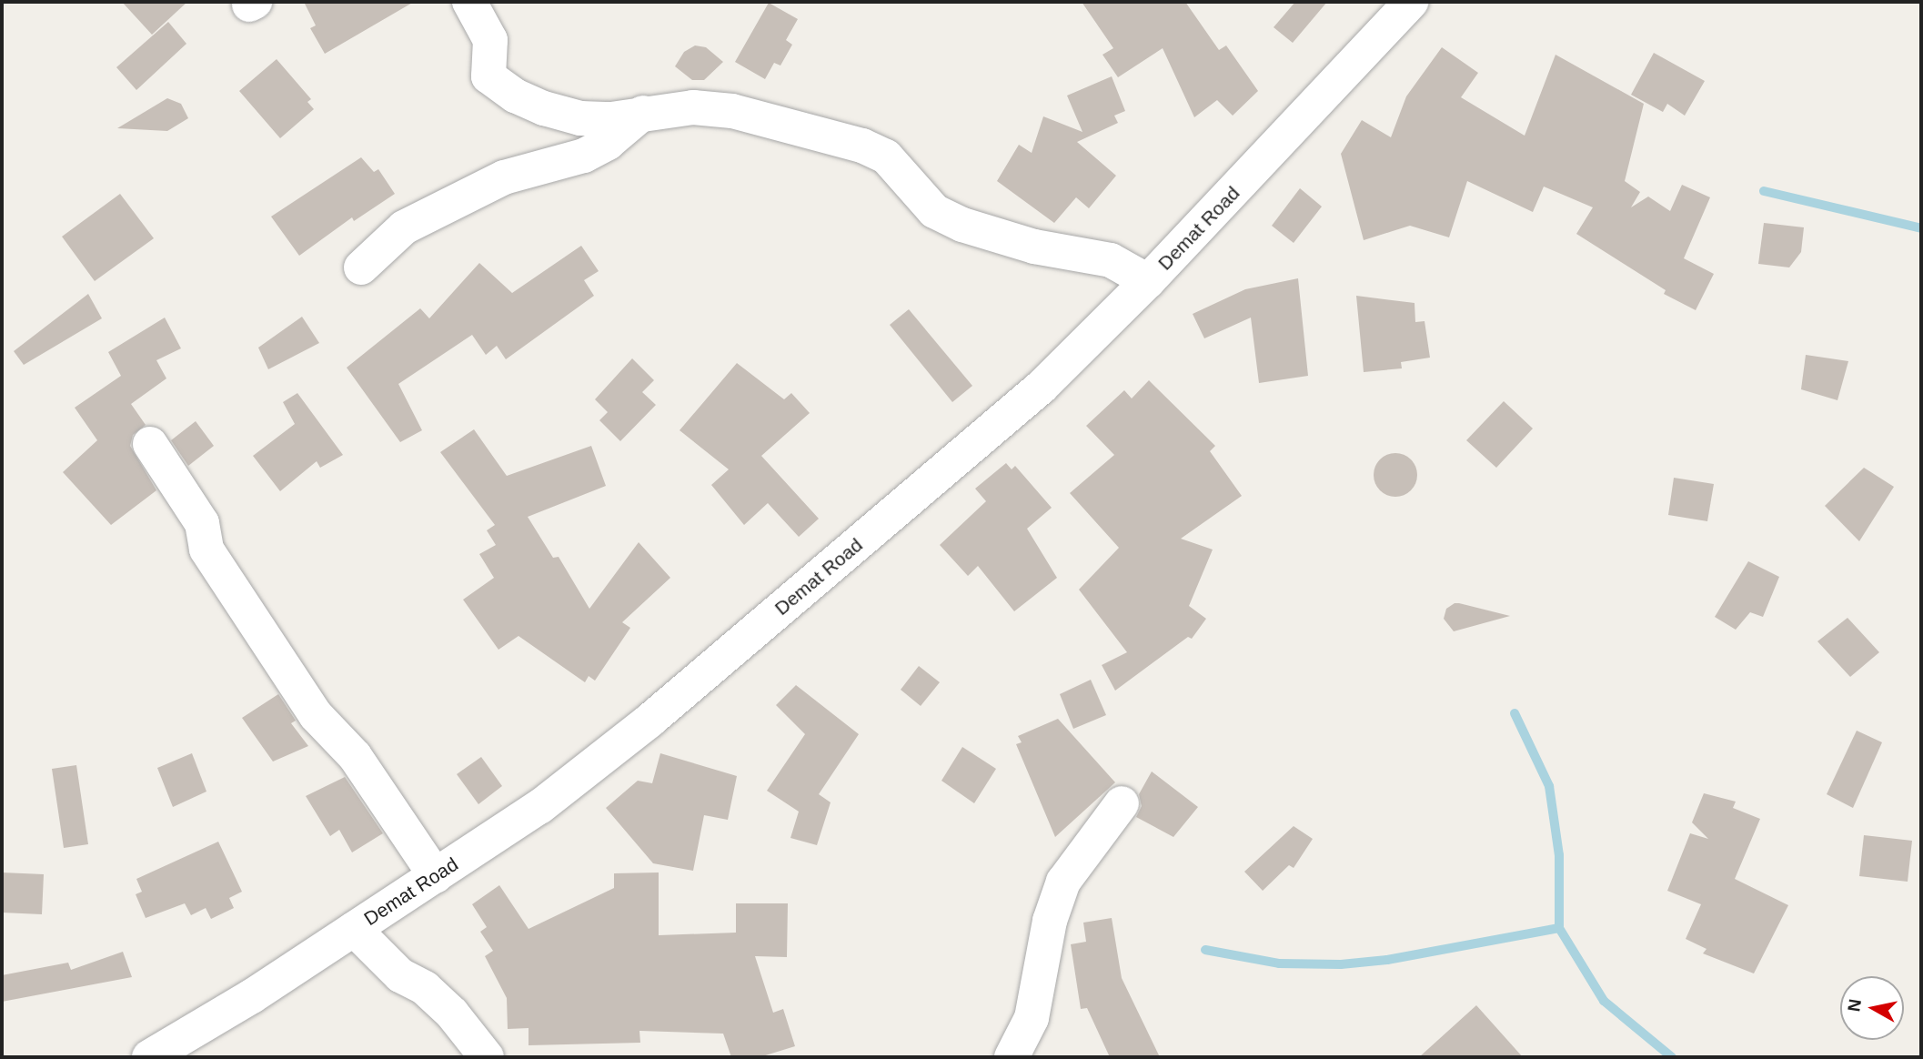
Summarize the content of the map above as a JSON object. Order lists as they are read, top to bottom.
{
  "streets": {
    "street": ["Demat Road"]
  },
  "north": "left"
}
